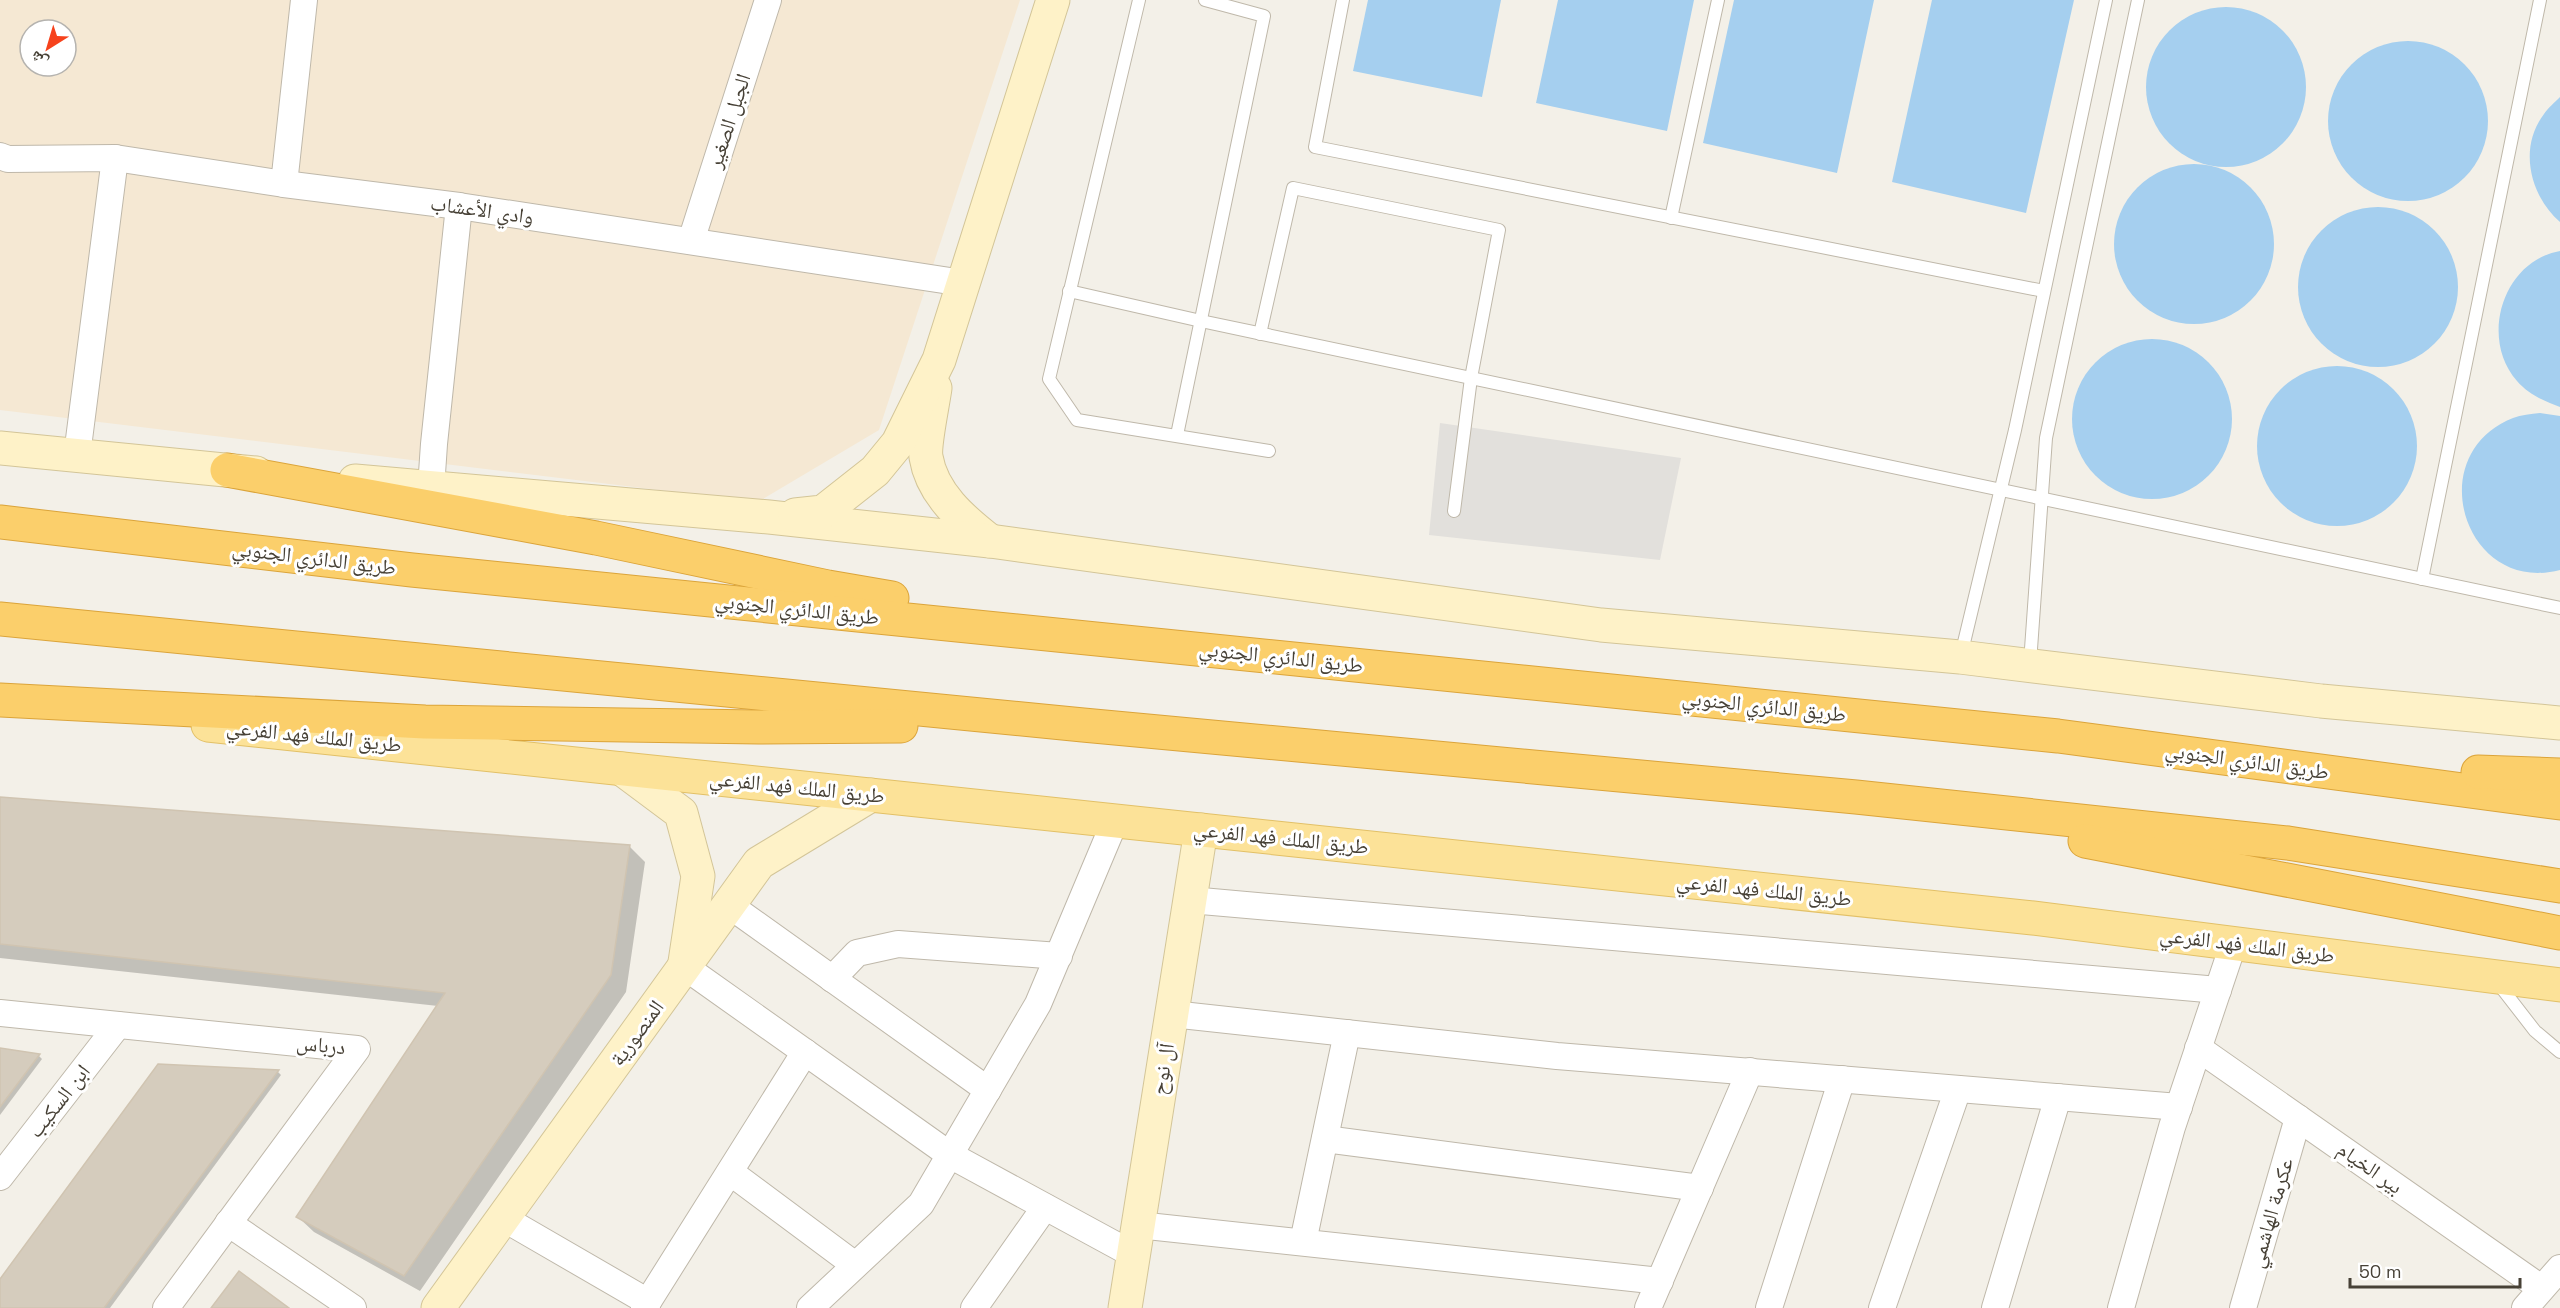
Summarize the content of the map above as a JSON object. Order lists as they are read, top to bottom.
{
  "streets": {
    "highway": ["طريق الدائري الجنوبي"],
    "main road": ["طريق الملك فهد الفرعي", "المنصورية", "آل نوح"],
    "street": [
      "الجبل الصغير",
      "وادي الأعشاب",
      "درباس",
      "ابن السكيب",
      "بير الخيام",
      "عكرمة الهاشمي"
    ]
  },
  "crossings": [
    ["الجبل الصغير", "وادي الأعشاب"],
    ["طريق الملك فهد الفرعي", "المنصورية"],
    ["طريق الملك فهد الفرعي", "آل نوح"],
    ["درباس", "ابن السكيب"],
    ["بير الخيام", "عكرمة الهاشمي"]
  ],
  "scale_bar": "50 m",
  "north": "bottom left"
}
